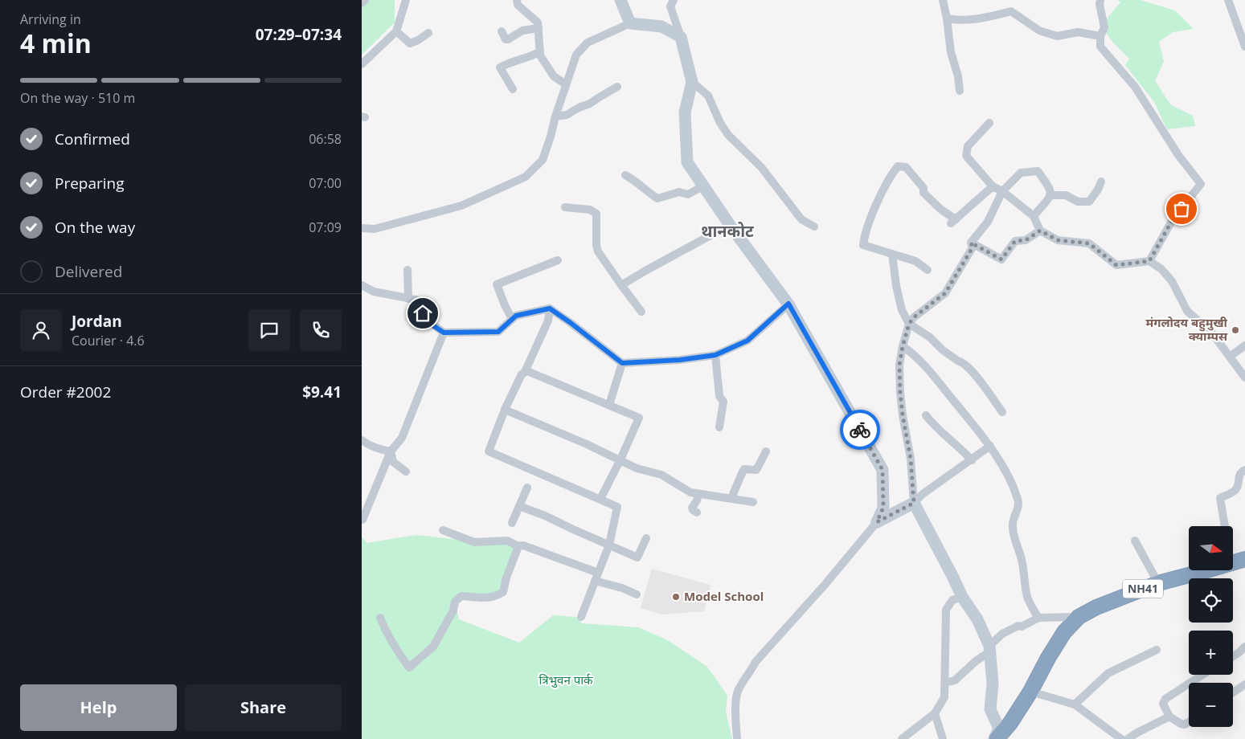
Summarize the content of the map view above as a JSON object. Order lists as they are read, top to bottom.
{
  "streets": {
    "highway": ["NH41"]
  },
  "districts": ["थानकोट"],
  "parks": ["त्रिभुवन पार्क"],
  "places": ["मंगलोदय बहुमुखी क्याम्पस", "Model School"],
  "north": "right",
  "page": {
    "heading": ["4 min", "Arriving in", "07:29–07:34"],
    "panel": [
      "Jordan",
      "Courier · 4.6",
      "Order #2002",
      "$9.41"
    ],
    "bar": "On the way · 510 m",
    "list": [
      ["Confirmed", "06:58"],
      ["Preparing", "07:00"],
      ["On the way", "07:09"],
      "Delivered"
    ],
    "map_buttons": ["+", "−"],
    "buttons": ["Help", "Share"]
  }
}
